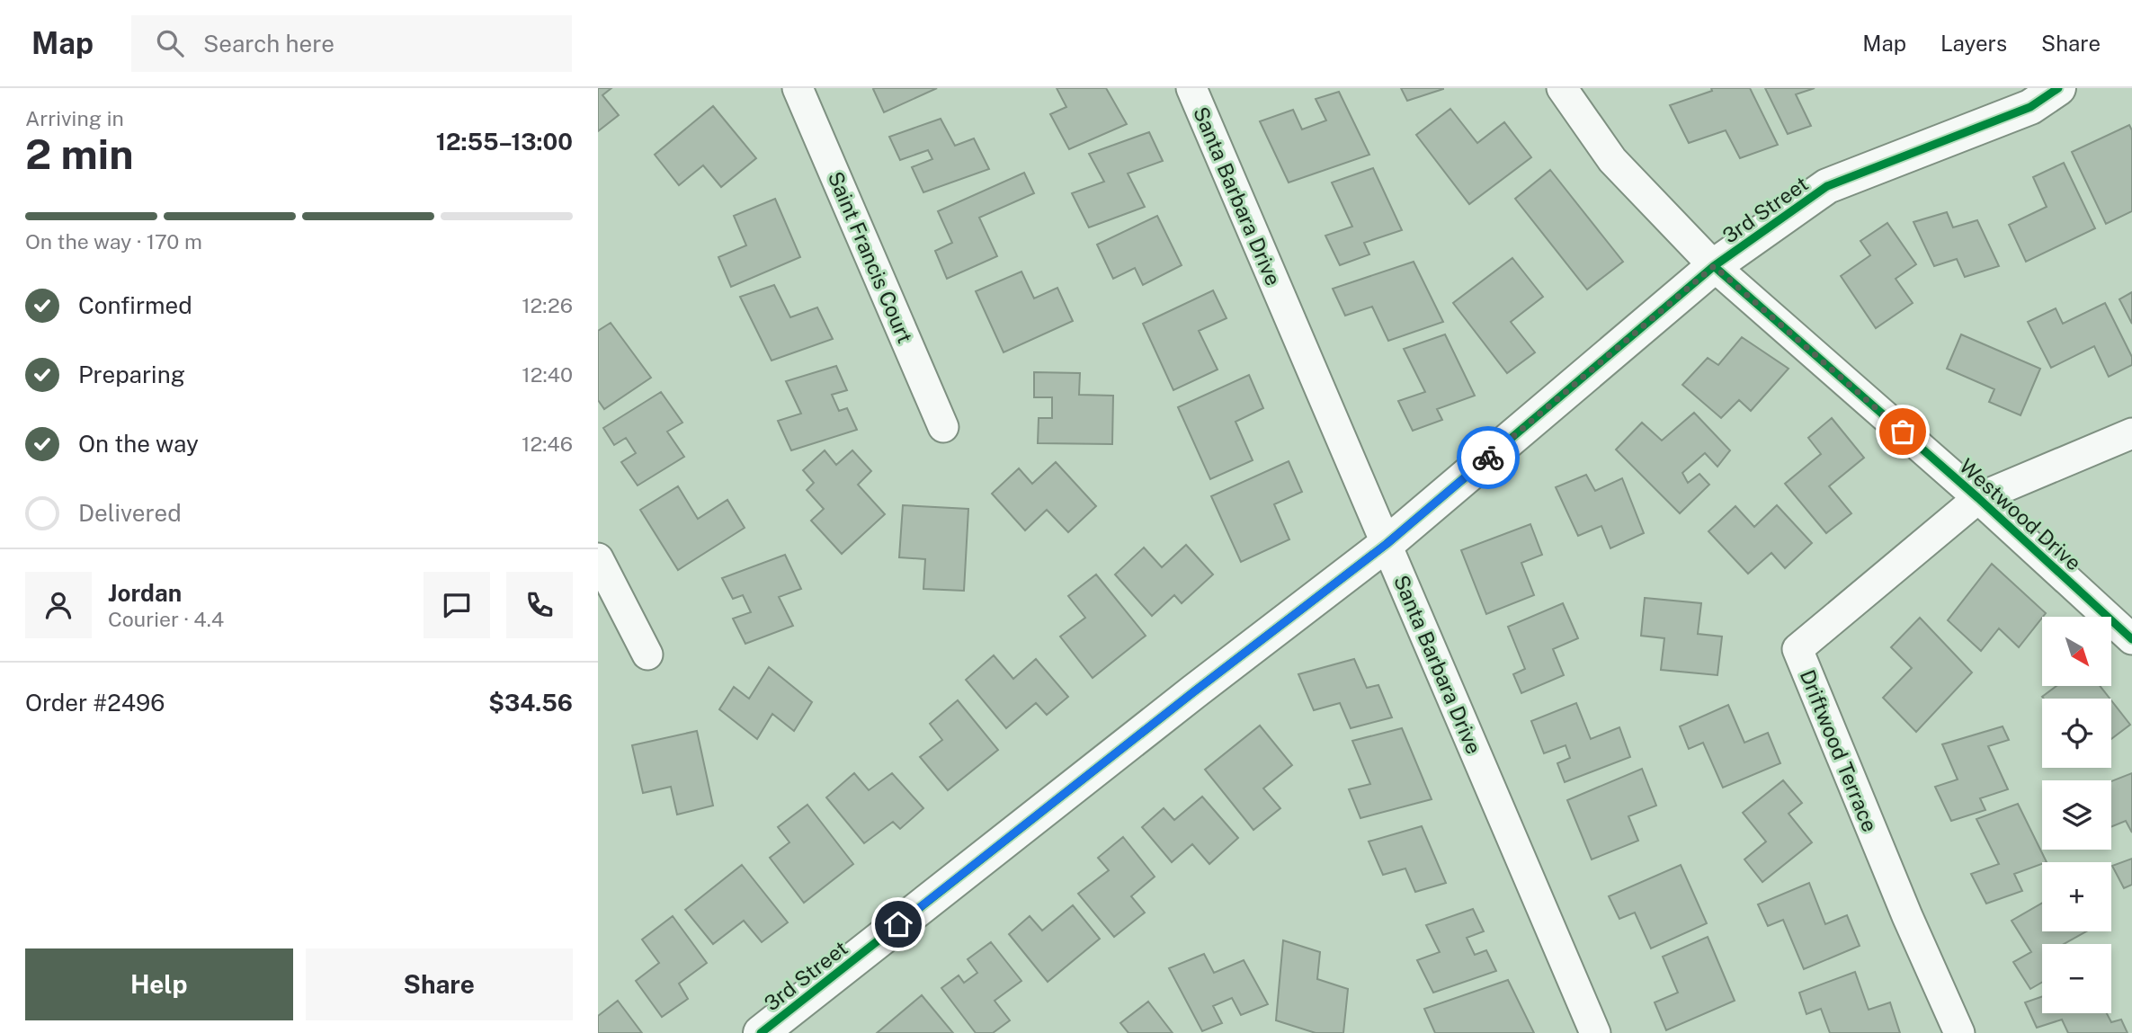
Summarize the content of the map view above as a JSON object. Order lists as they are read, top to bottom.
{
  "streets": {
    "street": [
      "Santa Barbara Drive",
      "3rd Street",
      "Saint Francis Court",
      "Westwood Drive",
      "Driftwood Terrace"
    ]
  },
  "crossings": [
    ["Santa Barbara Drive", "3rd Street"],
    ["3rd Street", "Westwood Drive"],
    ["Westwood Drive", "Driftwood Terrace"]
  ],
  "north": "bottom right",
  "page": {
    "header": "Map",
    "search": "Search here",
    "nav": ["Map", "Layers", "Share"],
    "heading": ["2 min", "Arriving in", "12:55–13:00"],
    "panel": [
      "Jordan",
      "Courier · 4.4",
      "Order #2496",
      "$34.56"
    ],
    "bar": "On the way · 170 m",
    "list": [
      ["Confirmed", "12:26"],
      ["Preparing", "12:40"],
      ["On the way", "12:46"],
      "Delivered"
    ],
    "map_buttons": ["+", "−"],
    "buttons": ["Help", "Share"]
  }
}
